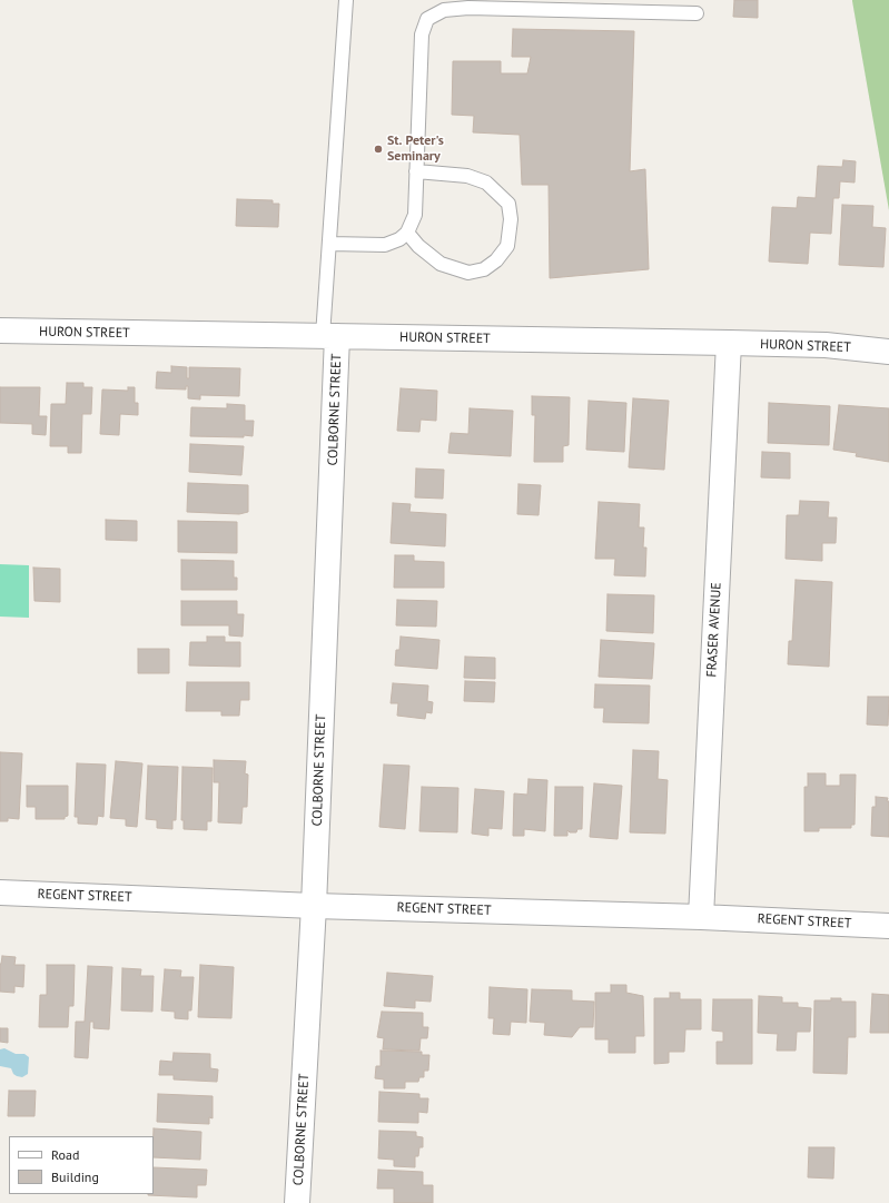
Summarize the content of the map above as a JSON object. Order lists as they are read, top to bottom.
{
  "streets": {
    "street": [
      "HURON STREET",
      "COLBORNE STREET",
      "FRASER AVENUE",
      "REGENT STREET"
    ]
  },
  "crossings": [
    ["HURON STREET", "COLBORNE STREET"],
    ["HURON STREET", "FRASER AVENUE"],
    ["COLBORNE STREET", "REGENT STREET"],
    ["FRASER AVENUE", "REGENT STREET"]
  ],
  "places": ["St. Peter's Seminary"],
  "legend": ["Road", "Building"]
}
